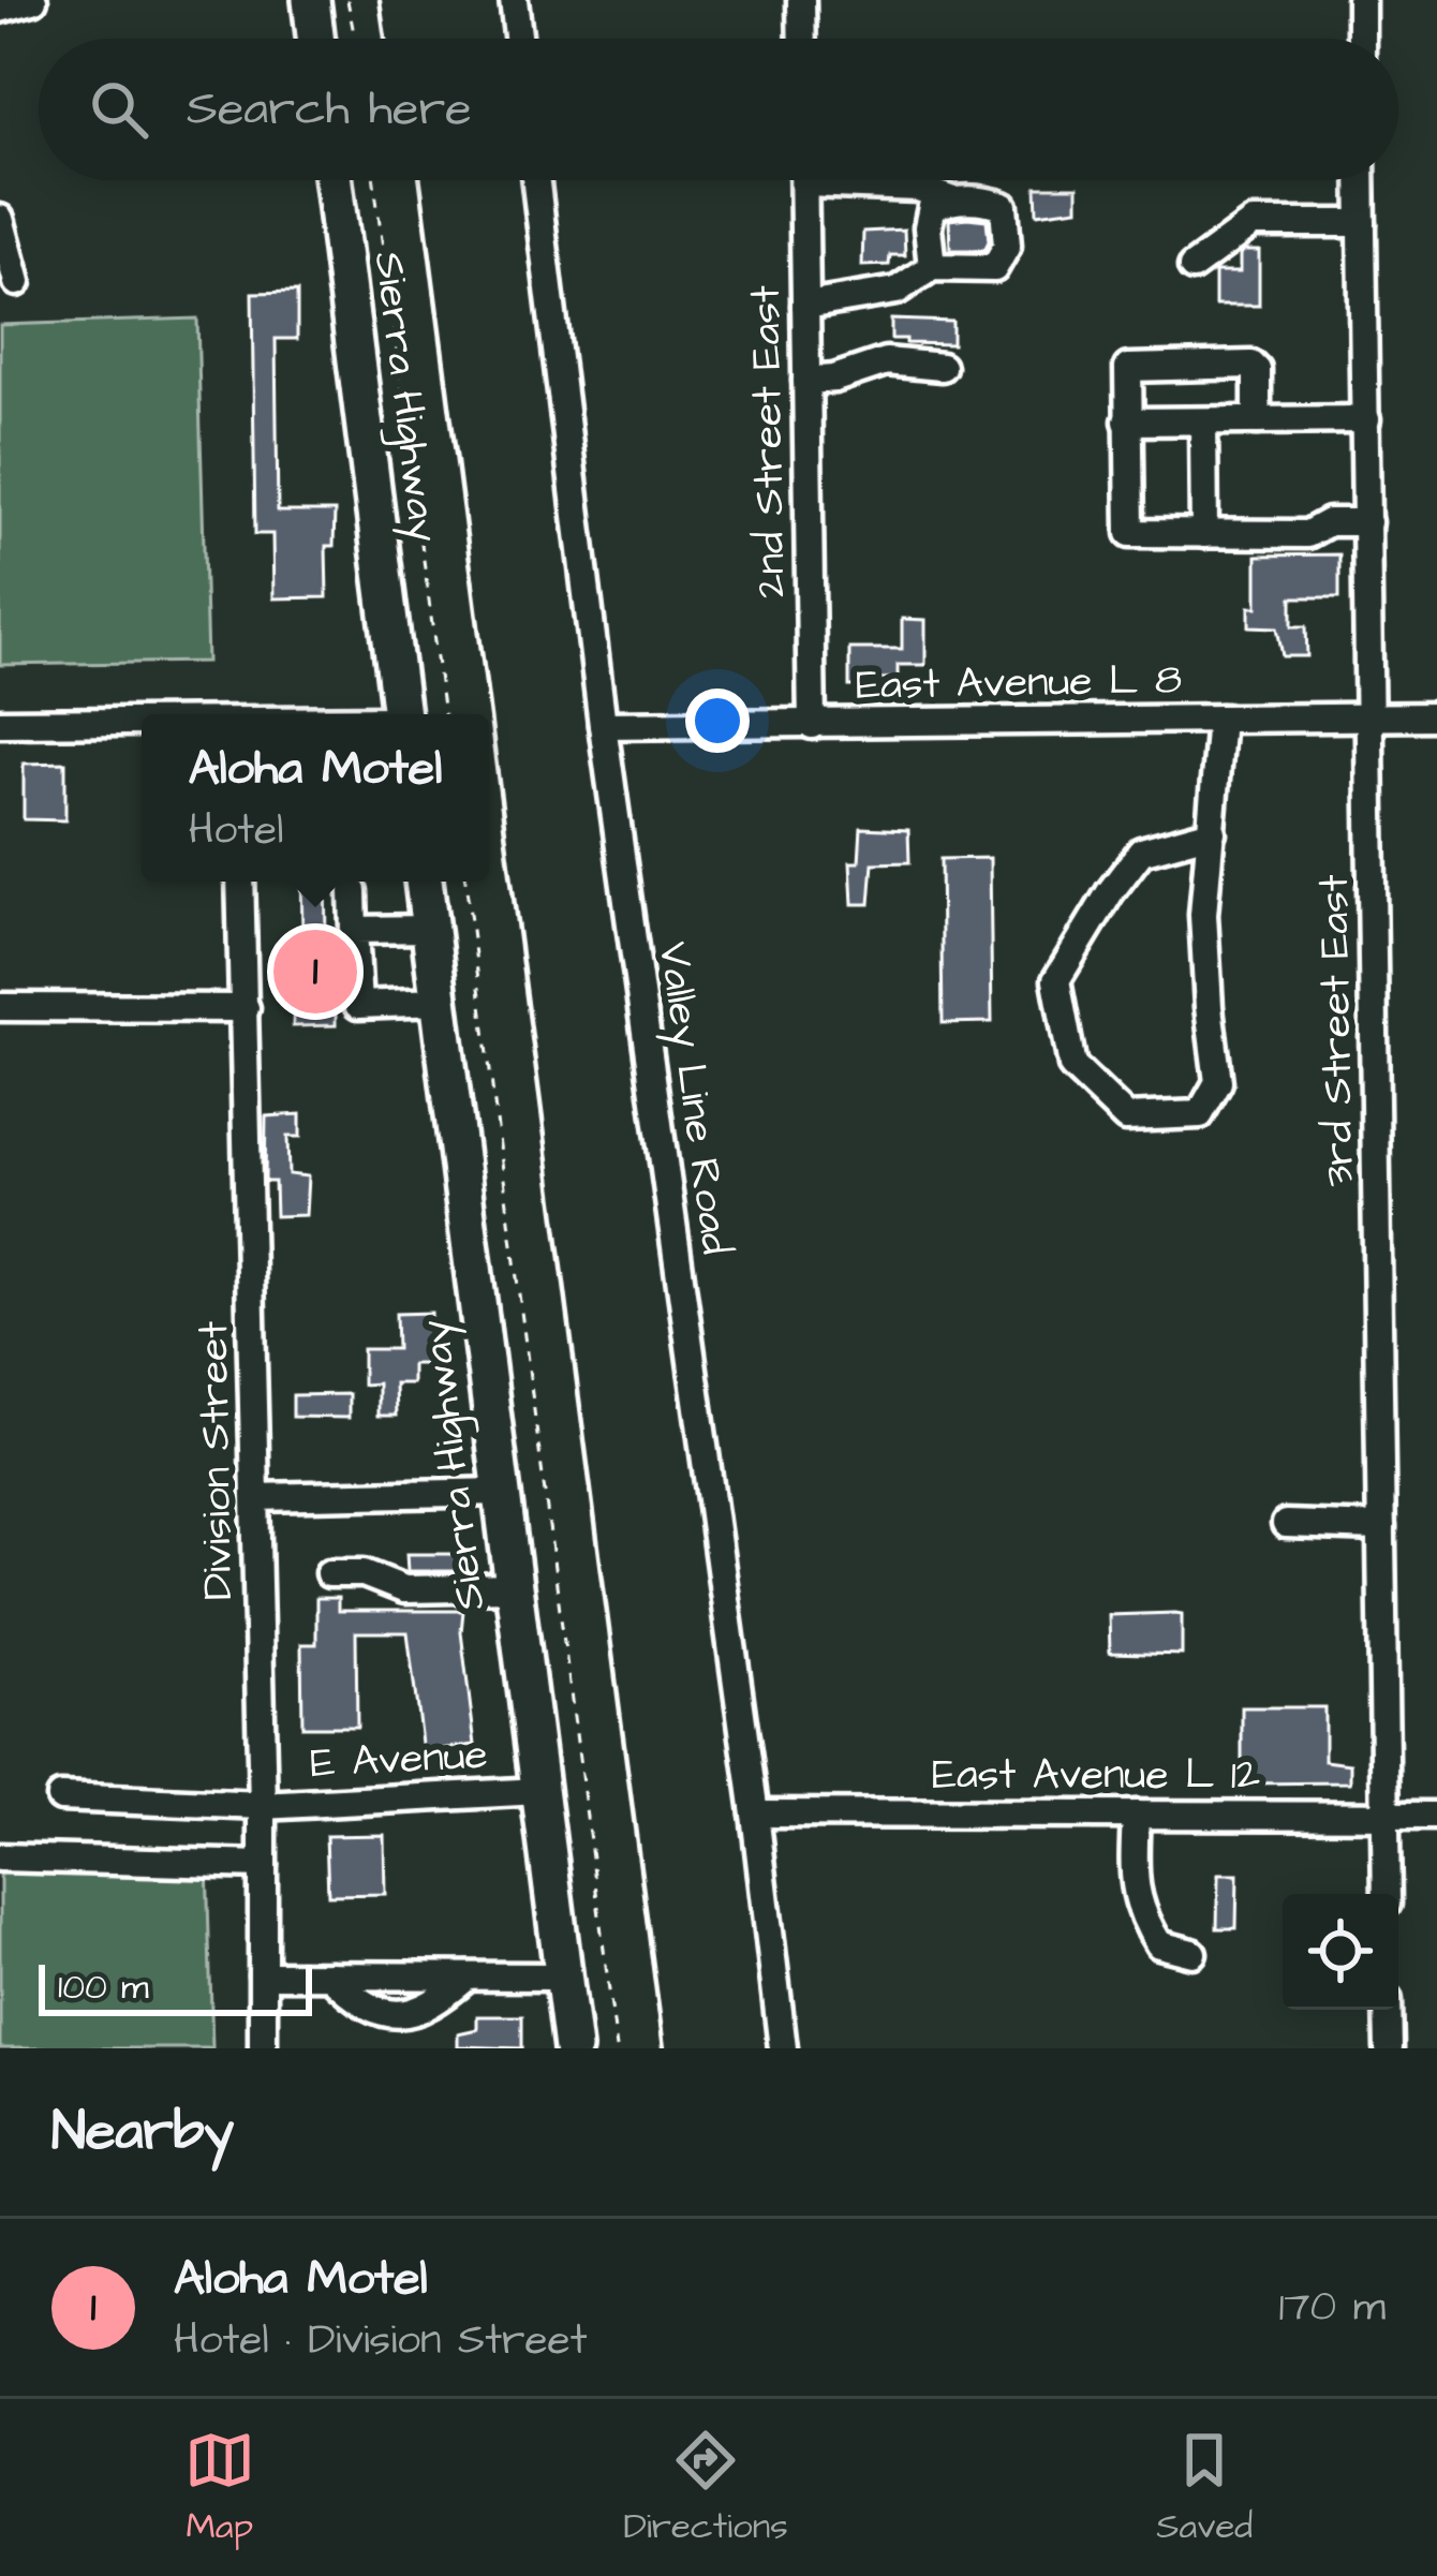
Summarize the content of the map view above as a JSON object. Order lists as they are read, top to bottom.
{
  "streets": {
    "main road": ["Sierra Highway"],
    "street": [
      "2nd Street East",
      "East Avenue L 8",
      "3rd Street East",
      "Valley Line Road",
      "Division Street",
      "E Avenue",
      "East Avenue L 12"
    ]
  },
  "crossings": [
    ["Sierra Highway", "E Avenue"],
    ["2nd Street East", "East Avenue L 8"],
    ["East Avenue L 8", "3rd Street East"],
    ["East Avenue L 8", "Valley Line Road"],
    ["3rd Street East", "East Avenue L 12"],
    ["Valley Line Road", "East Avenue L 12"],
    ["Division Street", "E Avenue"]
  ],
  "scale_bar": "100 m",
  "page": {
    "search": "Search here",
    "popup": ["Aloha Motel", "Hotel"],
    "pins": "1",
    "scale": "100 m",
    "heading": "Nearby",
    "list": [
      {
        "mark": "1",
        "name": "Aloha Motel",
        "note": "Hotel · Division Street",
        "value": "170 m"
      }
    ],
    "nav": ["Map", "Directions", "Saved"]
  }
}
